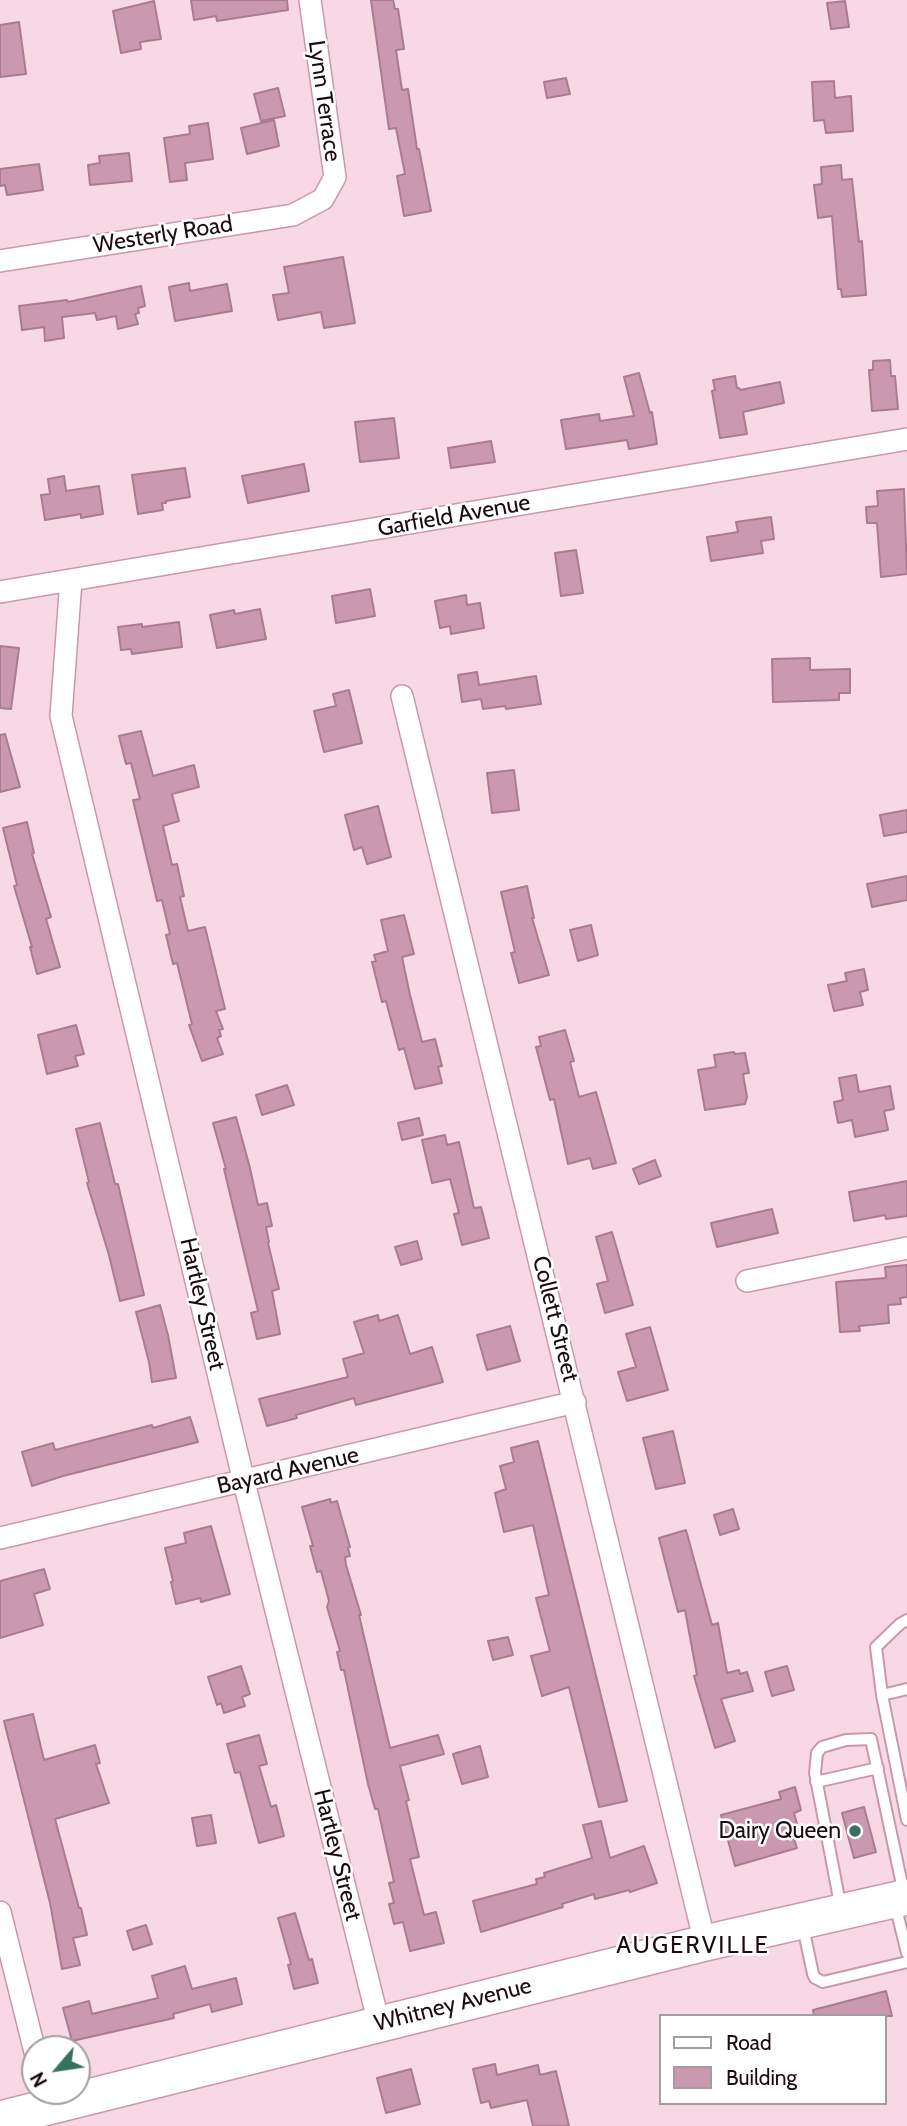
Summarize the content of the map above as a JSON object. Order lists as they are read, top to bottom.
{
  "streets": {
    "main road": ["Whitney Avenue"],
    "street": [
      "Lynn Terrace",
      "Westerly Road",
      "Garfield Avenue",
      "Hartley Street",
      "Collett Street",
      "Bayard Avenue"
    ]
  },
  "crossings": [
    ["Lynn Terrace", "Westerly Road"],
    ["Garfield Avenue", "Hartley Street"],
    ["Hartley Street", "Bayard Avenue"],
    ["Hartley Street", "Whitney Avenue"],
    ["Collett Street", "Bayard Avenue"],
    ["Collett Street", "Whitney Avenue"]
  ],
  "districts": ["AUGERVILLE"],
  "places": ["Dairy Queen"],
  "legend": ["Road", "Building"],
  "north": "bottom left"
}
